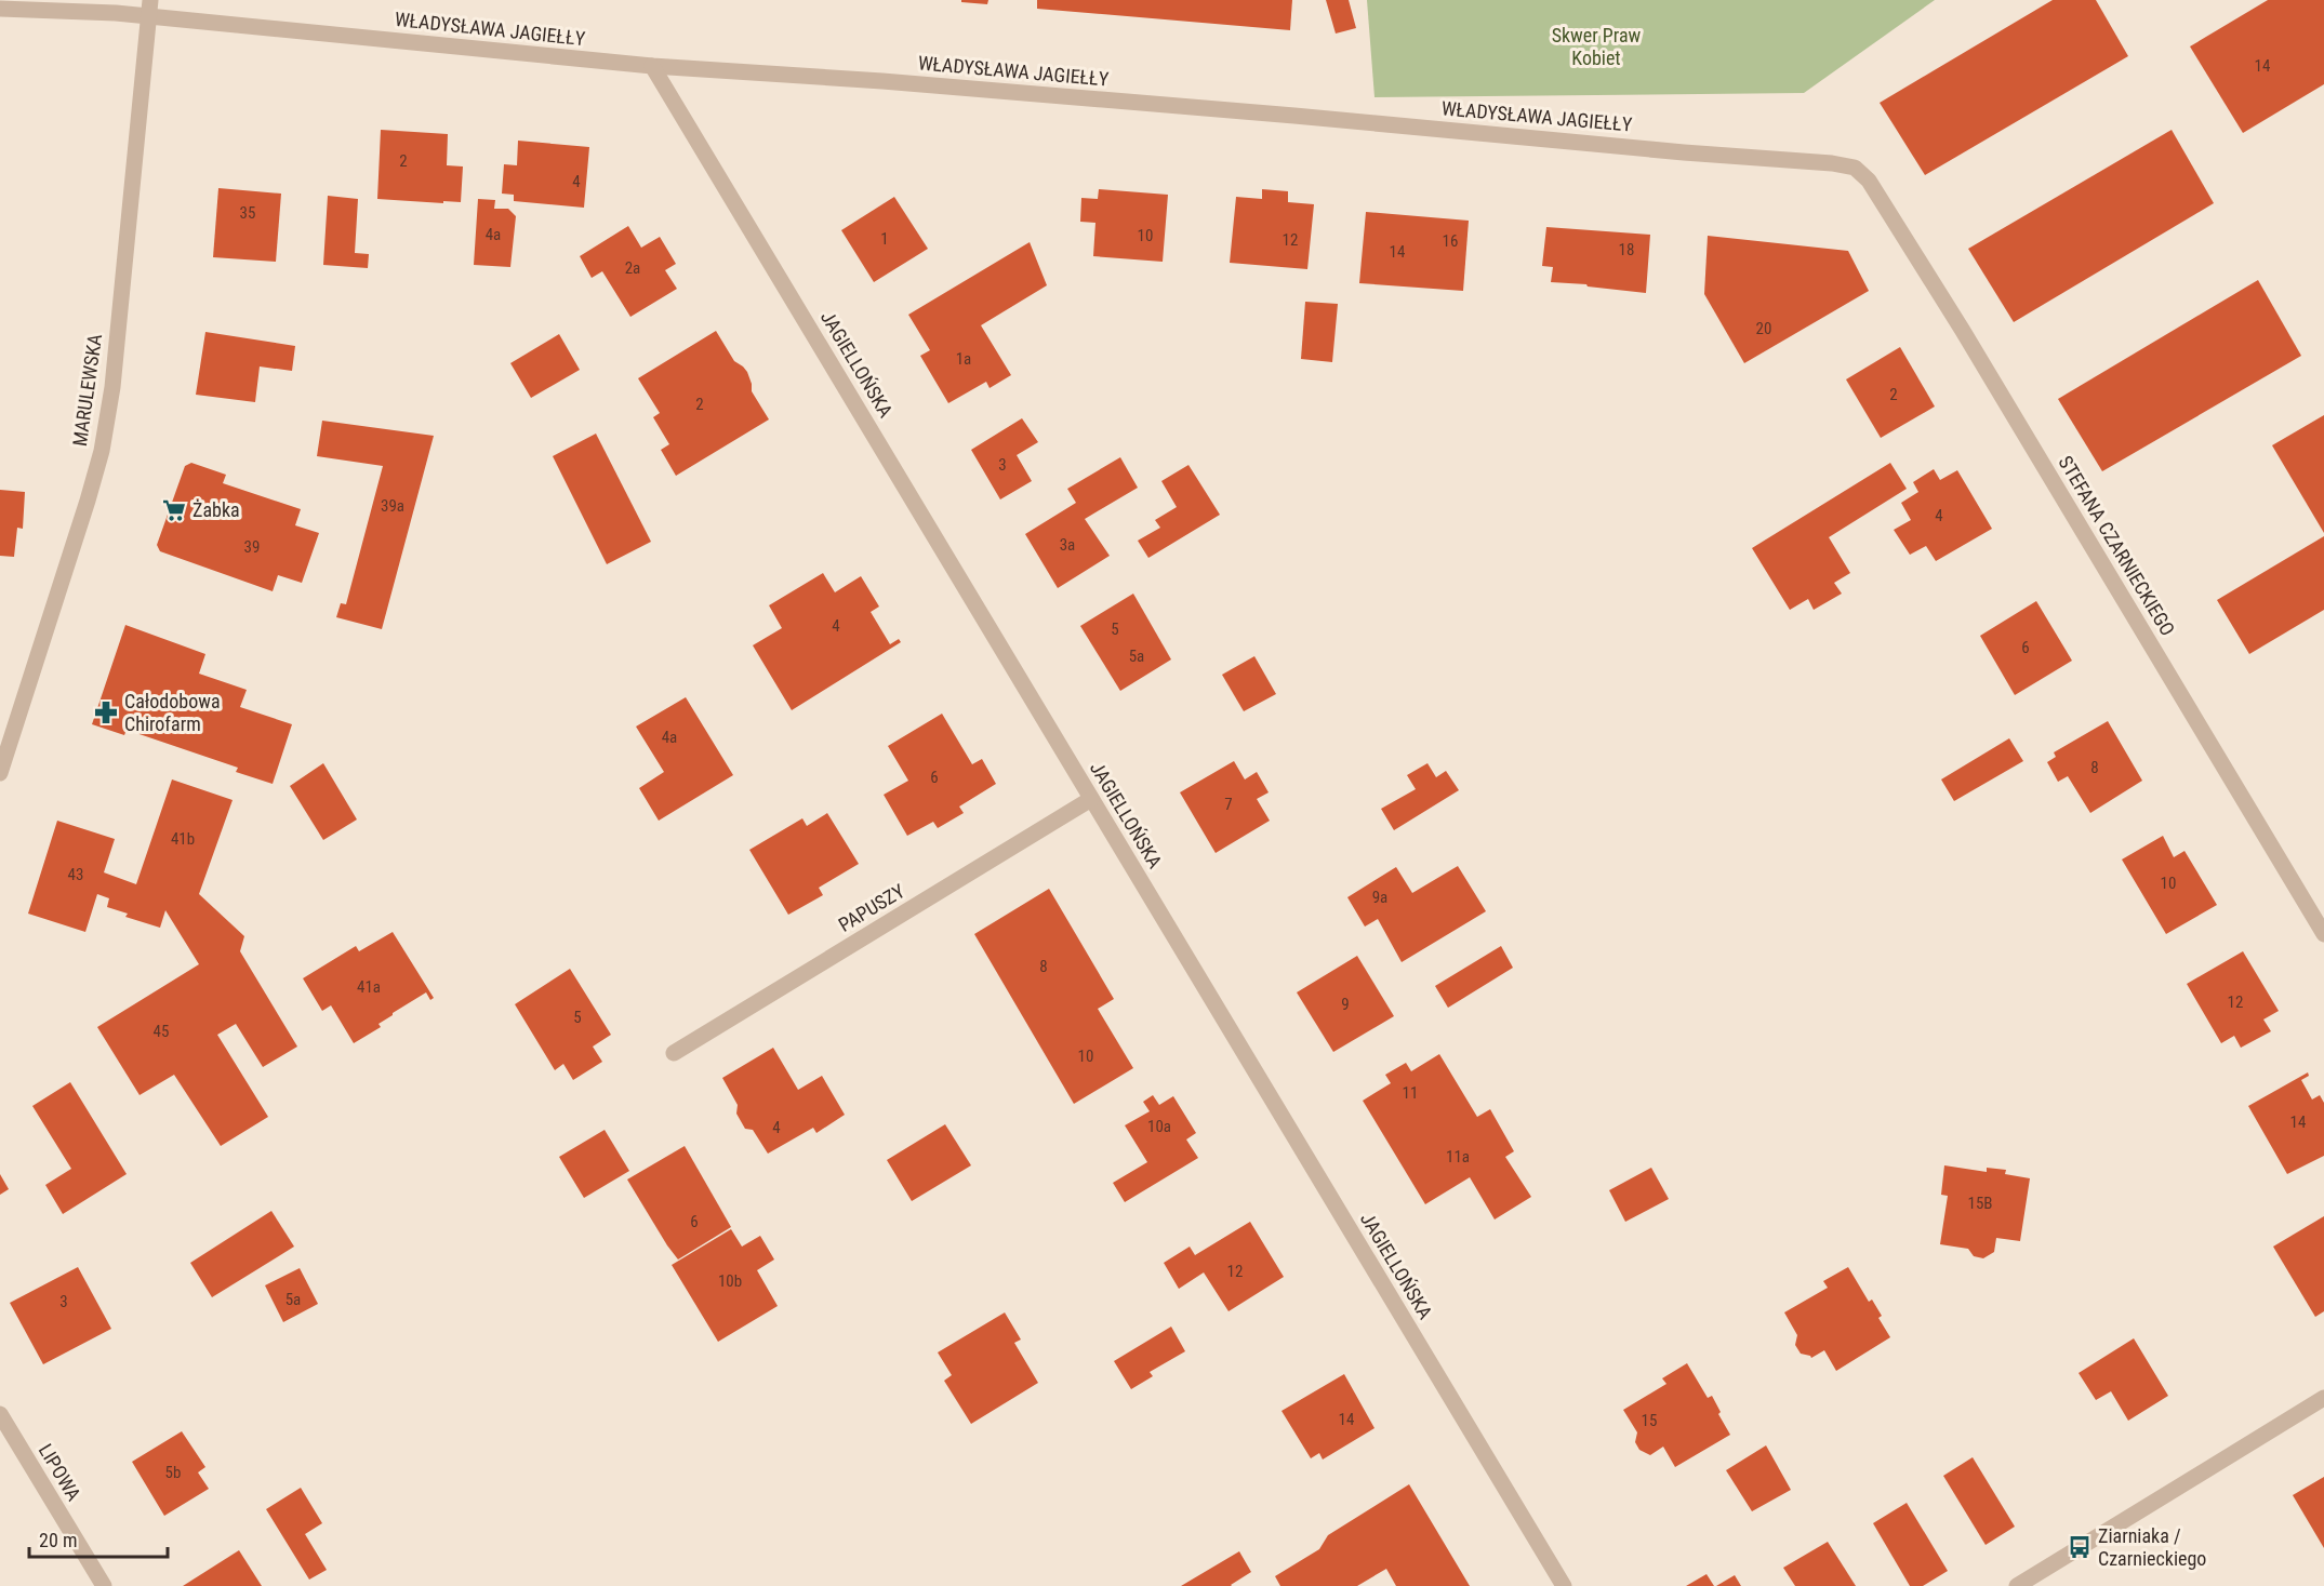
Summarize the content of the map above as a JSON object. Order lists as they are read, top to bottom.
{
  "streets": {
    "street": [
      "WŁADYSŁAWA JAGIEŁŁY",
      "JAGIELLOŃSKA",
      "MARULEWSKA",
      "STEFANA CZARNIECKIEGO",
      "PAPUSZY",
      "LIPOWA"
    ]
  },
  "crossings": [
    ["WŁADYSŁAWA JAGIEŁŁY", "JAGIELLOŃSKA"],
    ["WŁADYSŁAWA JAGIEŁŁY", "MARULEWSKA"],
    ["WŁADYSŁAWA JAGIEŁŁY", "STEFANA CZARNIECKIEGO"],
    ["JAGIELLOŃSKA", "PAPUSZY"]
  ],
  "parks": ["Skwer Praw Kobiet"],
  "places": {
    "supermarket": ["Żabka"],
    "pharmacy": ["Całodobowa Chirofarm"],
    "bus stop": ["Ziarniaka / Czarnieckiego"]
  },
  "house_numbers": [
    "14",
    "2",
    "4",
    "35",
    "4a",
    "10",
    "1",
    "12",
    "16",
    "18",
    "14",
    "2a",
    "20",
    "1a",
    "2",
    "2",
    "3",
    "39a",
    "4",
    "3a",
    "39",
    "4",
    "5",
    "6",
    "5a",
    "4a",
    "8",
    "6",
    "7",
    "41b",
    "43",
    "10",
    "9a",
    "8",
    "41a",
    "12",
    "9",
    "5",
    "45",
    "10",
    "11",
    "14",
    "10a",
    "4",
    "11a",
    "15B",
    "6",
    "12",
    "10b",
    "5a",
    "3",
    "14",
    "15",
    "5b"
  ],
  "scale_bar": "20 m"
}
